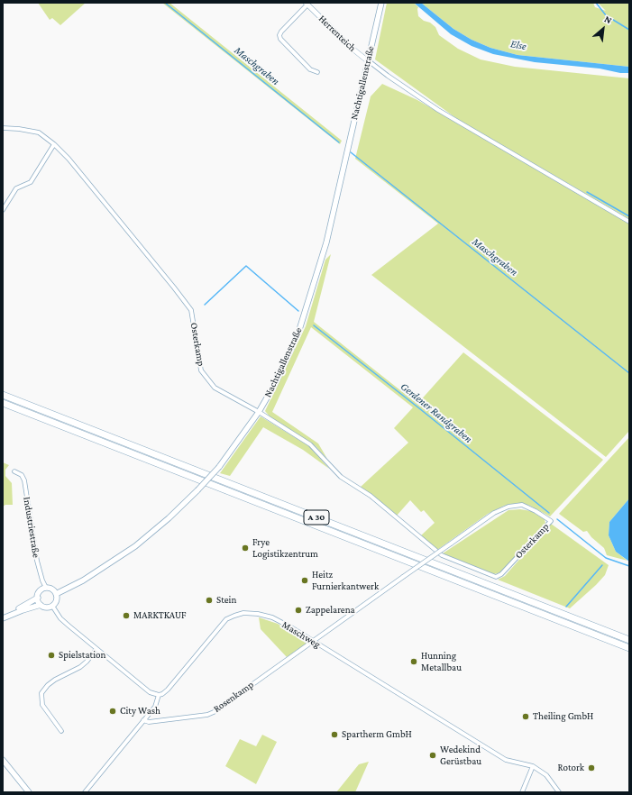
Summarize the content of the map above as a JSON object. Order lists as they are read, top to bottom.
{
  "streets": {
    "highway": ["A 30"],
    "main road": ["Nachtigallenstraße"],
    "street": [
      "Herrenteich",
      "Osterkamp",
      "Industriestraße",
      "Maschweg",
      "Rosenkamp"
    ]
  },
  "crossings": [
    ["Herrenteich", "Nachtigallenstraße"],
    ["Nachtigallenstraße", "Osterkamp"],
    ["Nachtigallenstraße", "Industriestraße"],
    ["Osterkamp", "Maschweg"],
    ["Osterkamp", "Rosenkamp"],
    ["Maschweg", "Rosenkamp"]
  ],
  "water": ["Else", "Maschgraben", "Gerdener Randgraben"],
  "places": [
    "Frye Logistikzentrum",
    "Heitz Furnierkantwerk",
    "Stein",
    "Zappelarena",
    "MARKTKAUF",
    "Spielstation",
    "Hunning Metallbau",
    "City Wash",
    "Theiling GmbH",
    "Spartherm GmbH",
    "Wedekind Gerüstbau",
    "Rotork"
  ],
  "north": "top right"
}
